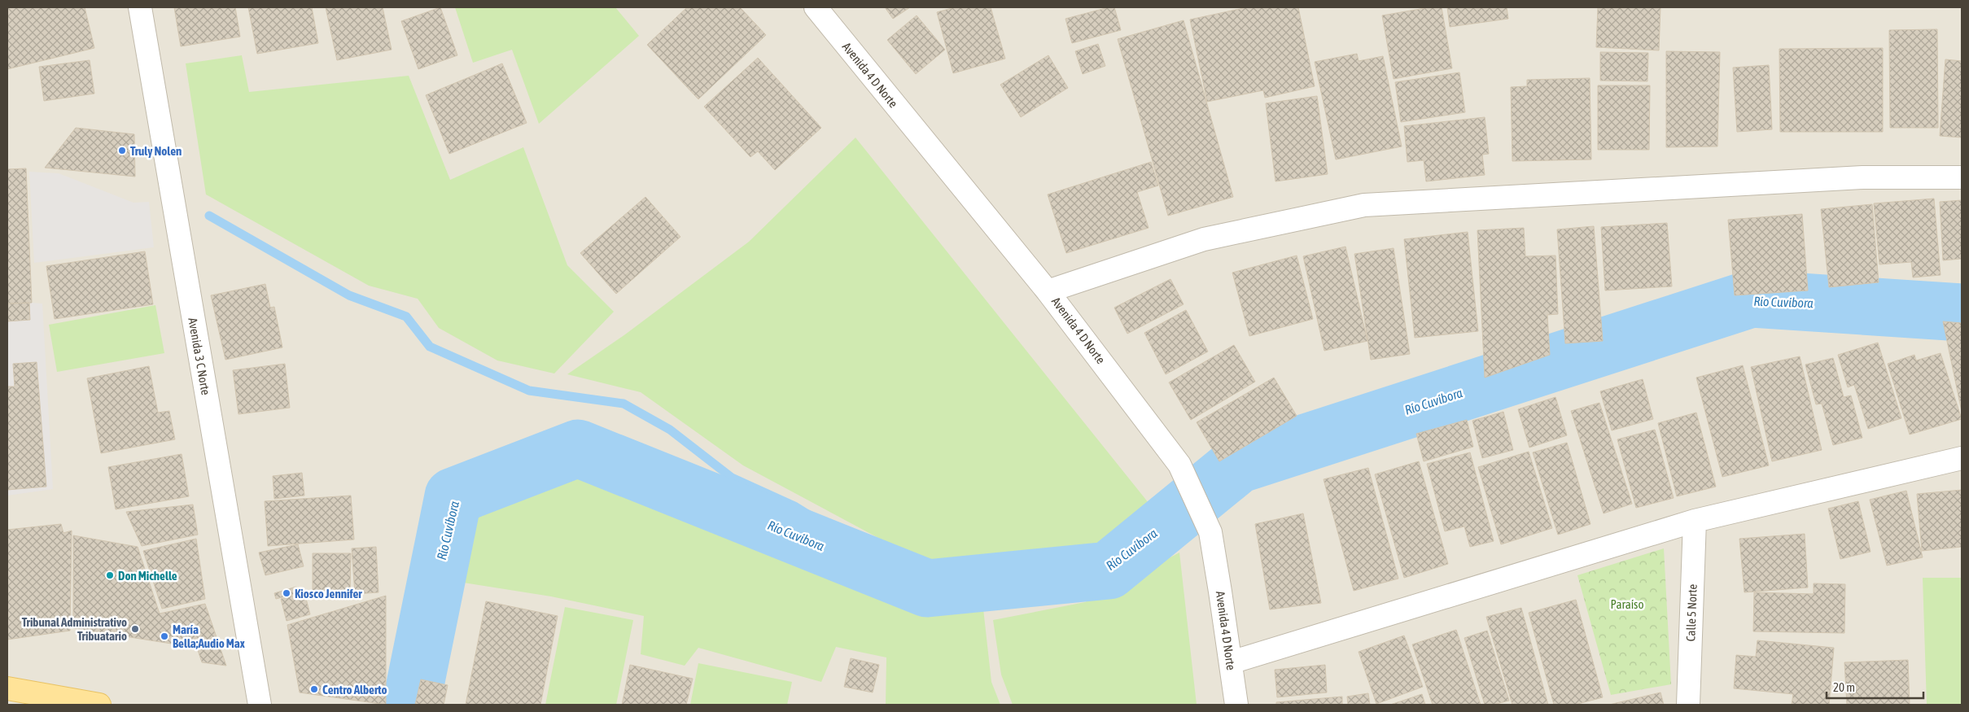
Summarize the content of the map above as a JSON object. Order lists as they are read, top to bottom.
{
  "streets": {
    "street": ["Avenida 4 D Norte", "Avenida 3 C Norte", "Calle 5 Norte"]
  },
  "water": ["Río Cuvíbora"],
  "parks": ["Paraíso"],
  "places": [
    "Truly Nolen",
    "Don Michelle",
    "Kiosco Jennifer",
    "Tribunal Administrativo Tribuatario",
    "María Bella;Audio Max",
    "Centro Alberto"
  ],
  "scale_bar": "20 m"
}
